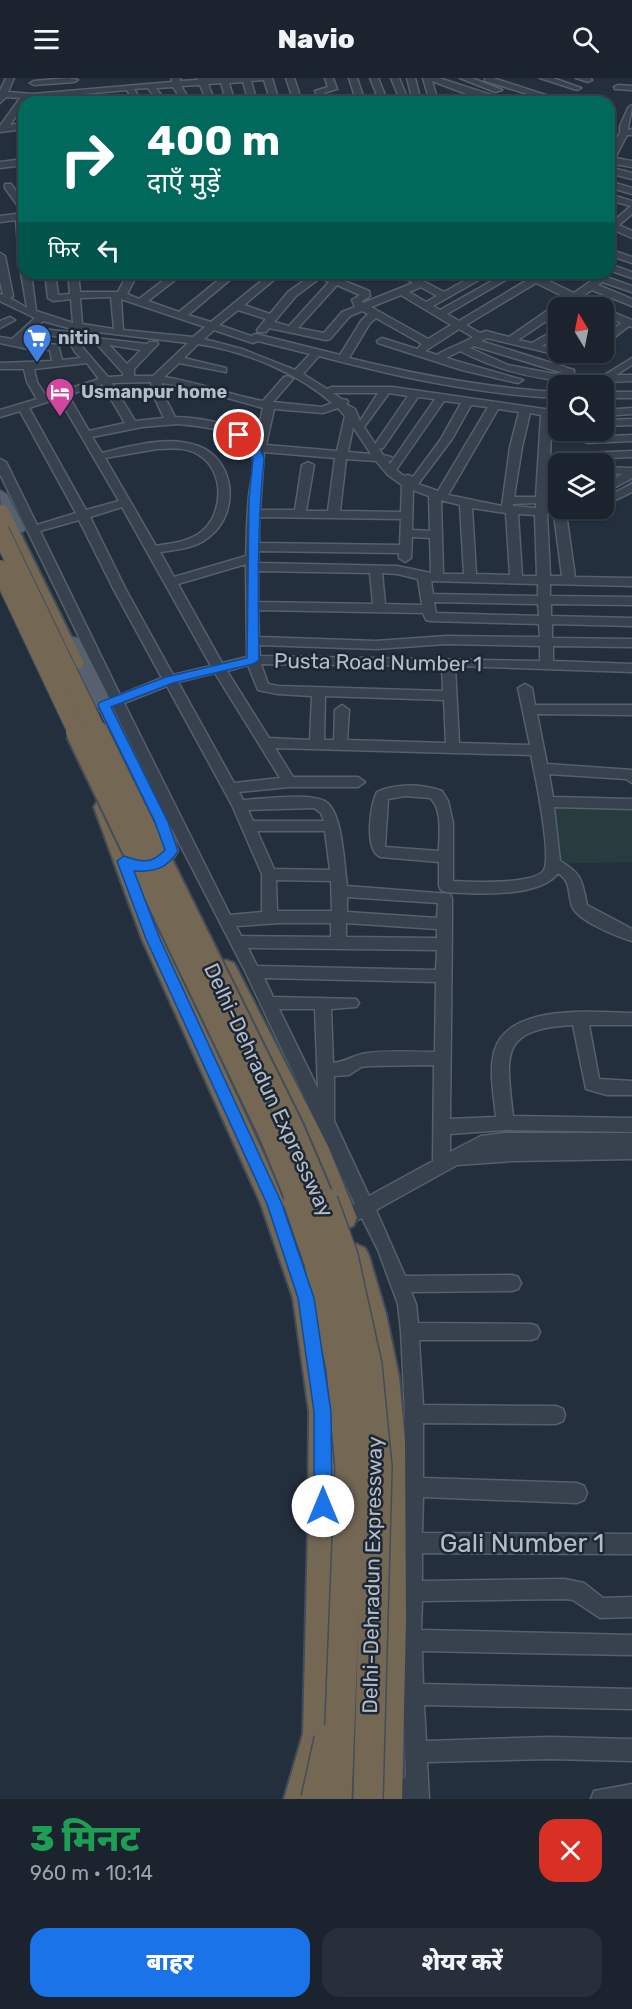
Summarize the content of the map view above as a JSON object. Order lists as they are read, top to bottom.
{
  "streets": {
    "highway": ["Delhi-Dehradun Expressway"],
    "street": ["Pusta Road Number 1", "Gali Number 1"]
  },
  "places": {
    "supermarket": ["nitin"],
    "hotel": ["Usmanpur home"]
  },
  "north": "top",
  "page": {
    "header": "Navio",
    "turn": ["400 m", "दाएँ मुड़ें"],
    "then": "फिर",
    "heading": ["3 मिनट", "960 m · 10:14"],
    "buttons": ["बाहर", "शेयर करें"]
  }
}
